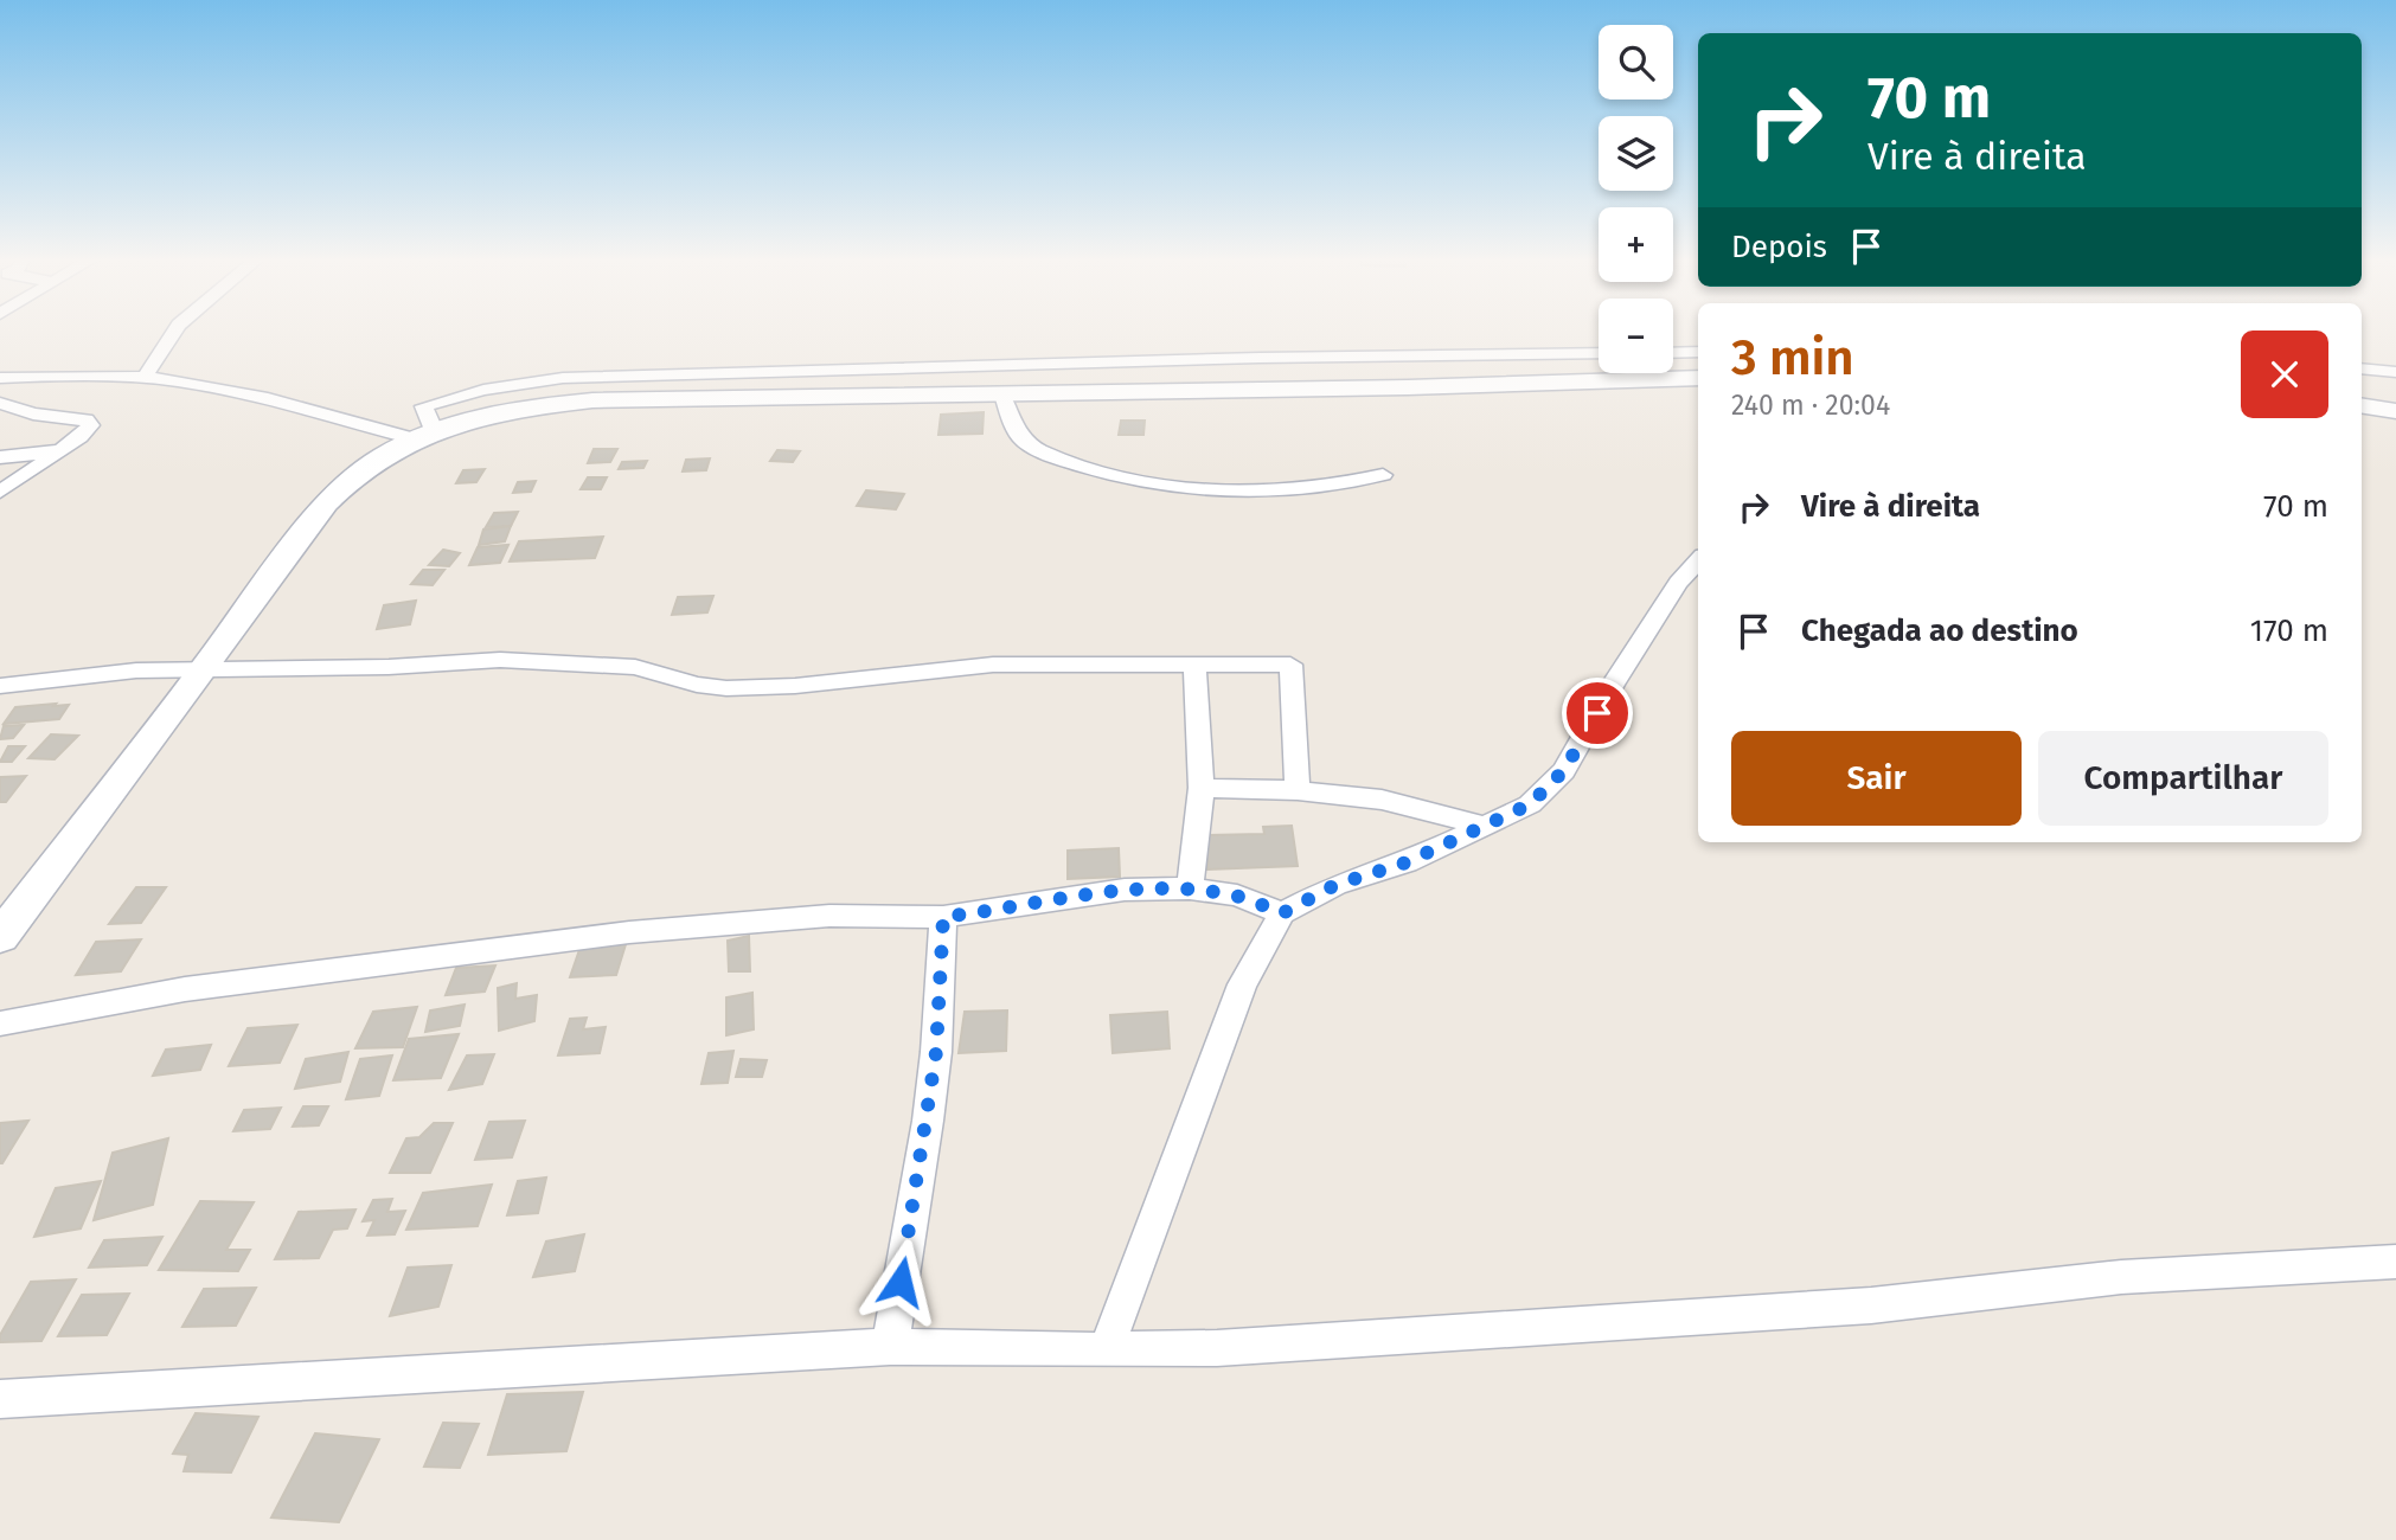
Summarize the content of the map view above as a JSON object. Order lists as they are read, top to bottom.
{
  "page": {
    "map_buttons": ["+", "−"],
    "turn": ["70 m", "Vire à direita"],
    "then": "Depois",
    "heading": ["3 min", "240 m · 20:04"],
    "list": [
      {
        "name": "Vire à direita",
        "value": "70 m"
      },
      {
        "name": "Chegada ao destino",
        "value": "170 m"
      }
    ],
    "buttons": ["Sair", "Compartilhar"]
  }
}
